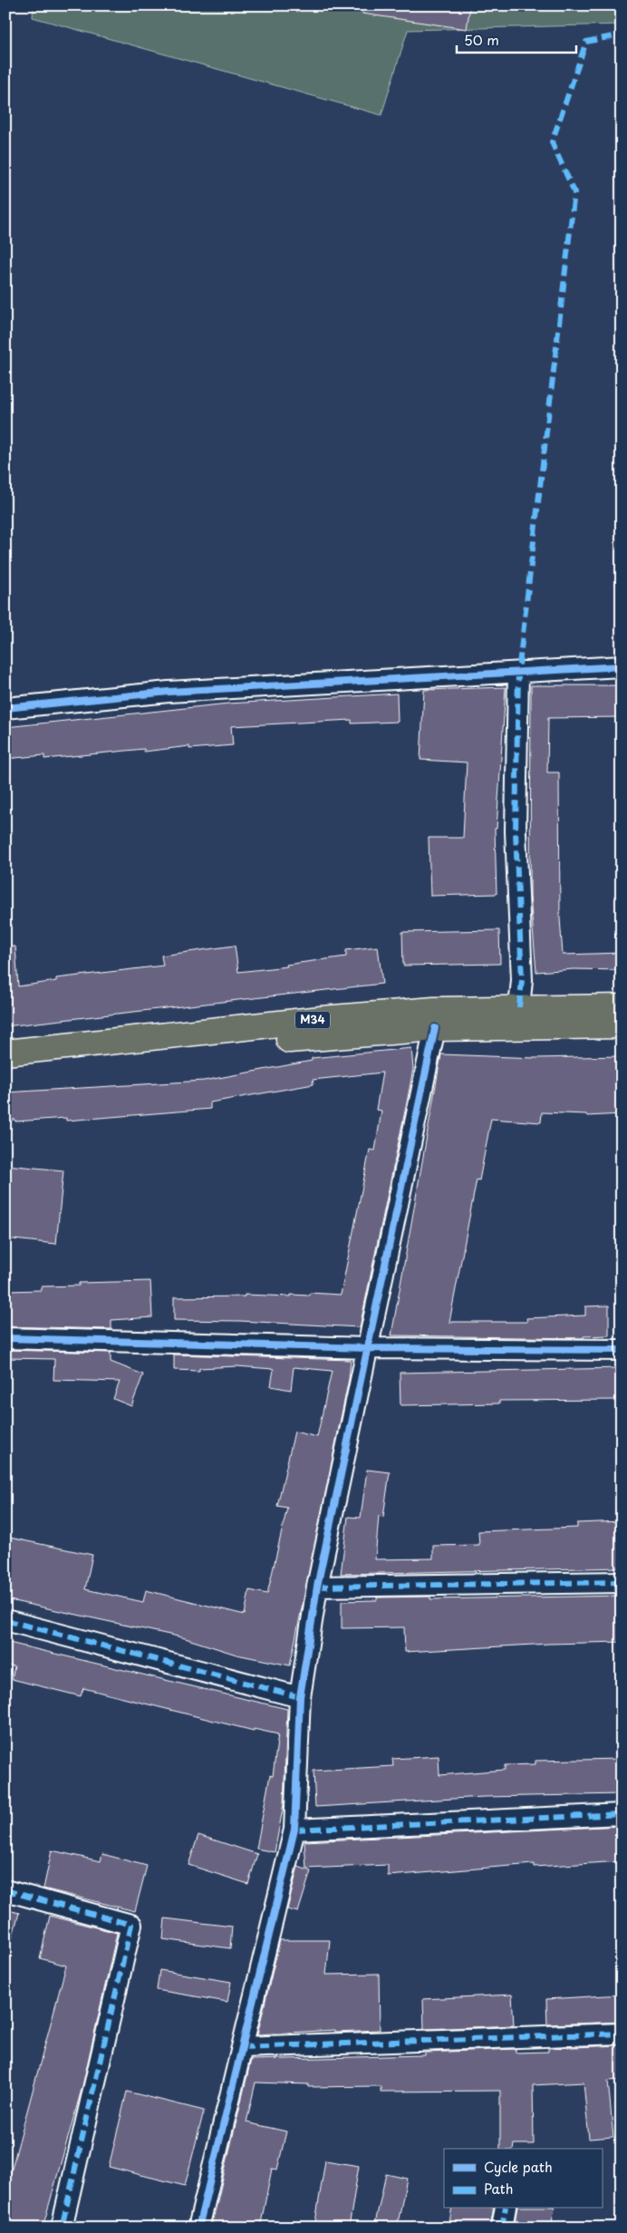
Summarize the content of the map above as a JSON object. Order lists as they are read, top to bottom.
{
  "streets": {
    "main road": ["M34"]
  },
  "legend": ["Cycle path", "Path"],
  "scale_bar": "50 m"
}
